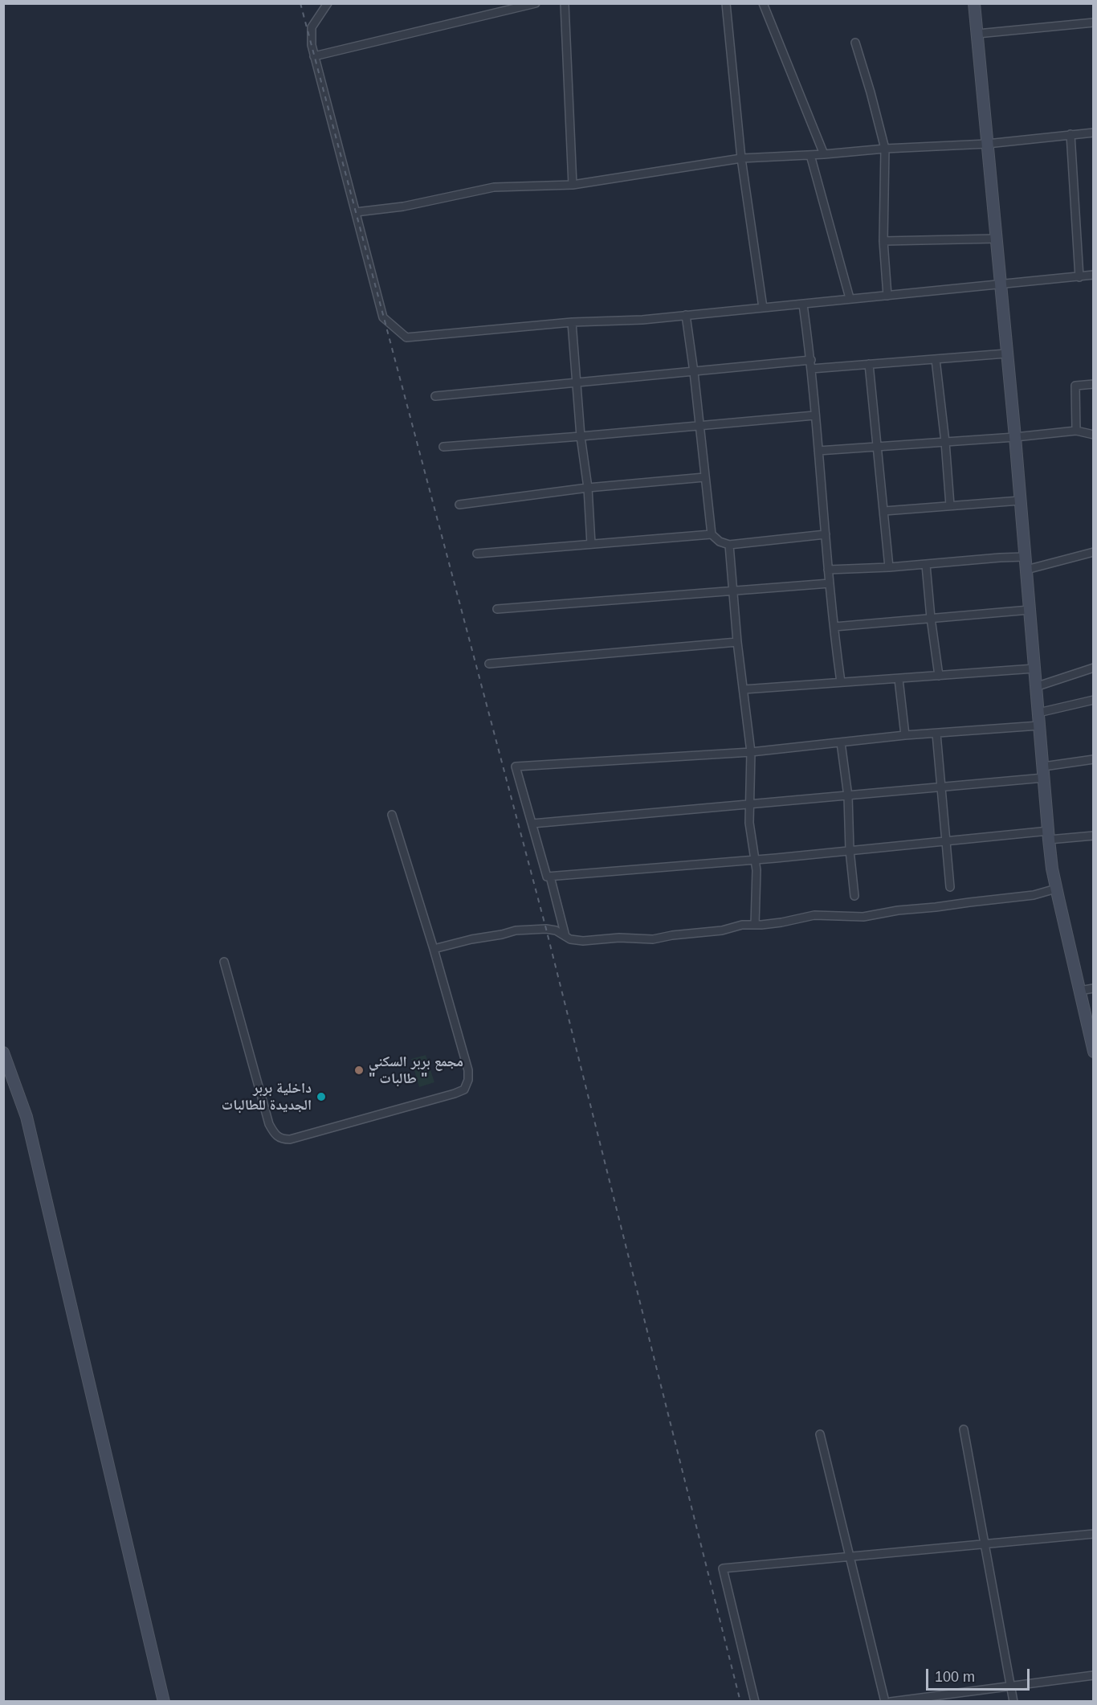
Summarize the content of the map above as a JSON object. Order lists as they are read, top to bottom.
{
  "places": ["مجمع بربر السكني \" طالبات \"", "داخلية بربر الجديدة للطالبات"],
  "scale_bar": "100 m"
}
